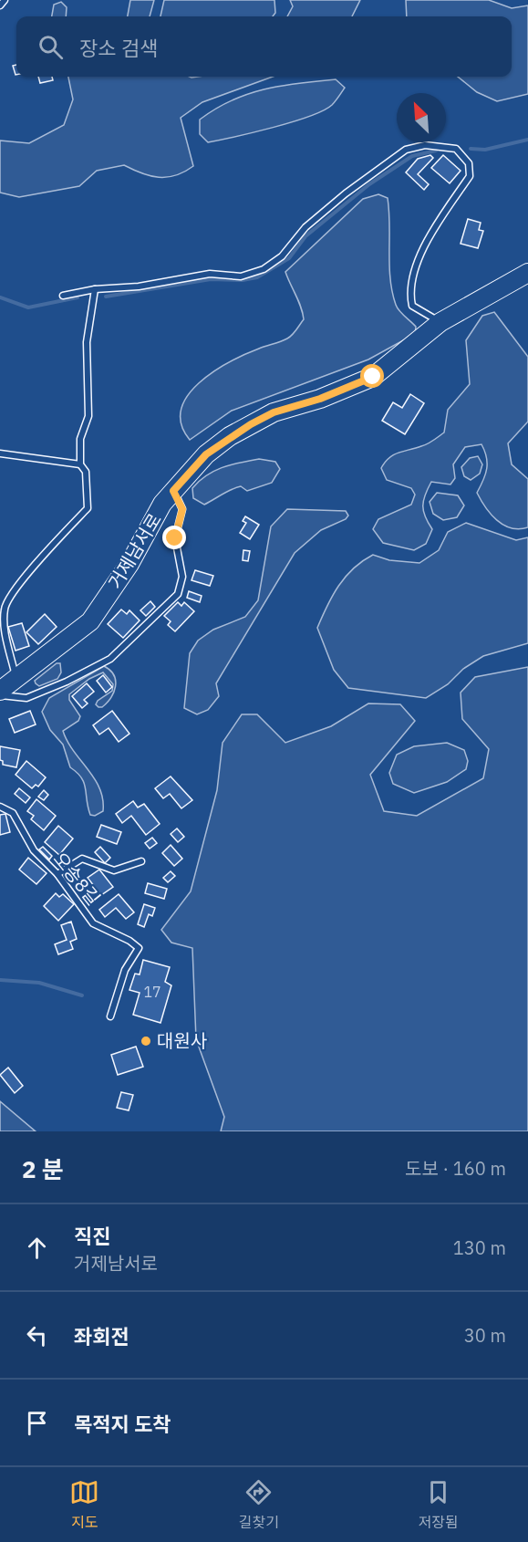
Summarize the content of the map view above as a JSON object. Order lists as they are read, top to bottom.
{
  "streets": {
    "main road": ["거제남서로"],
    "lane": ["오송8길"]
  },
  "places": ["대원사"],
  "house_numbers": ["17"],
  "north": "top left",
  "page": {
    "search": "장소 검색",
    "heading": ["2 분", "도보 · 160 m"],
    "list": [
      ["직진", "거제남서로", "130 m"],
      ["좌회전", "30 m"],
      "목적지 도착"
    ],
    "nav": ["지도", "길찾기", "저장됨"]
  }
}
